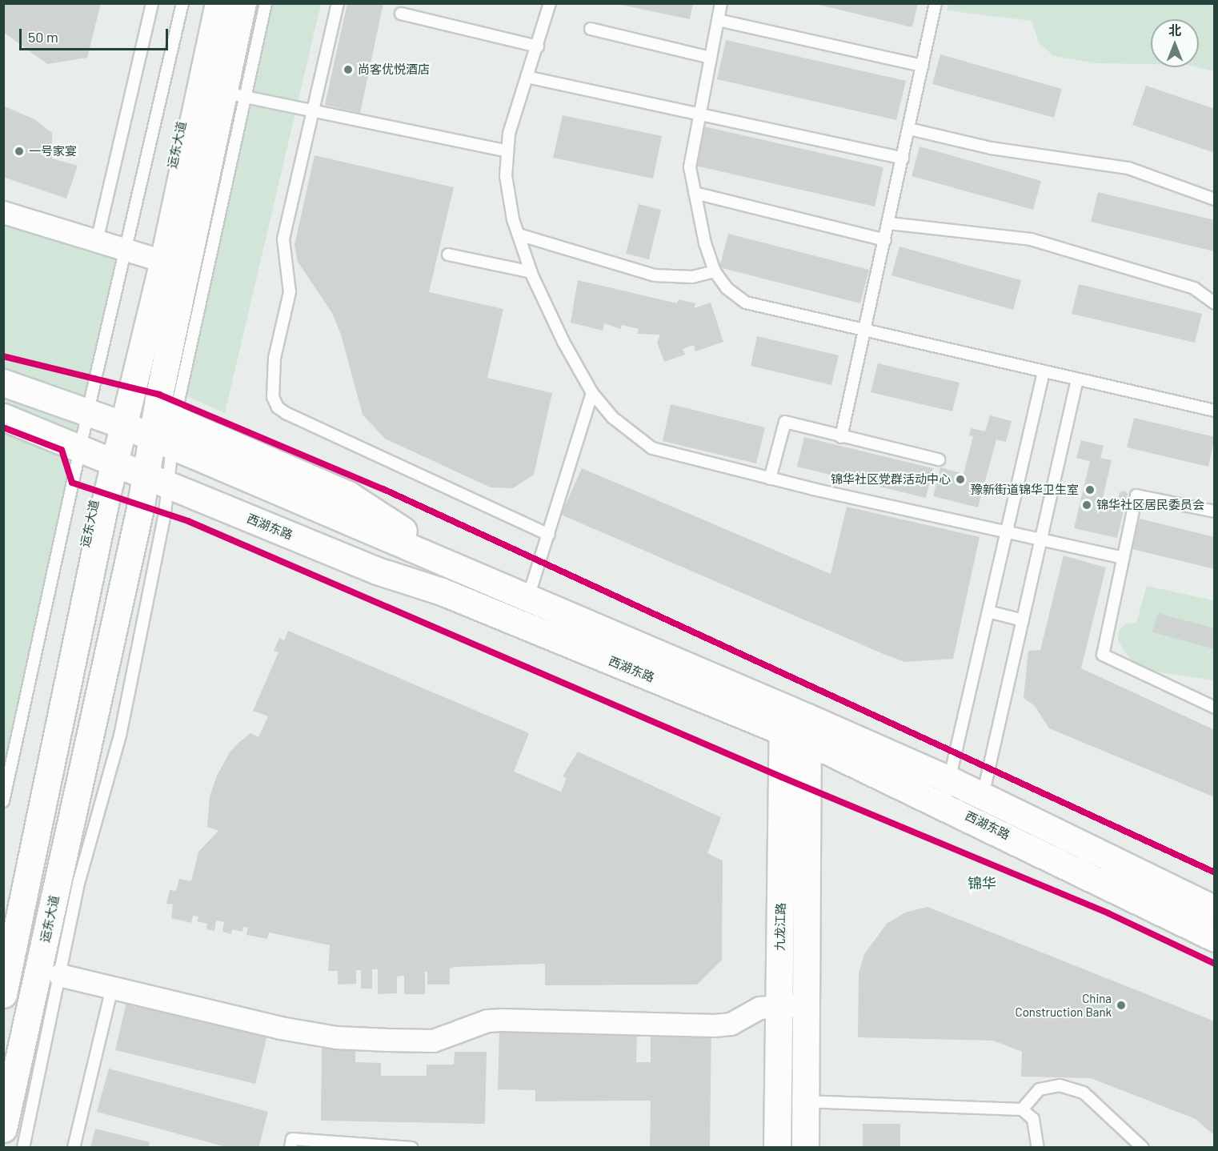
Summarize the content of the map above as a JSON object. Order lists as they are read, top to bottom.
{
  "streets": {
    "main road": ["运东大道", "西湖东路", "九龙江路"]
  },
  "crossings": [
    ["运东大道", "西湖东路"],
    ["西湖东路", "九龙江路"]
  ],
  "districts": ["锦华"],
  "places": [
    "尚客优悦酒店",
    "一号家宴",
    "锦华社区党群活动中心",
    "豫新街道锦华卫生室",
    "锦华社区居民委员会",
    "China Construction Bank"
  ],
  "scale_bar": "50 m",
  "north": "top"
}
